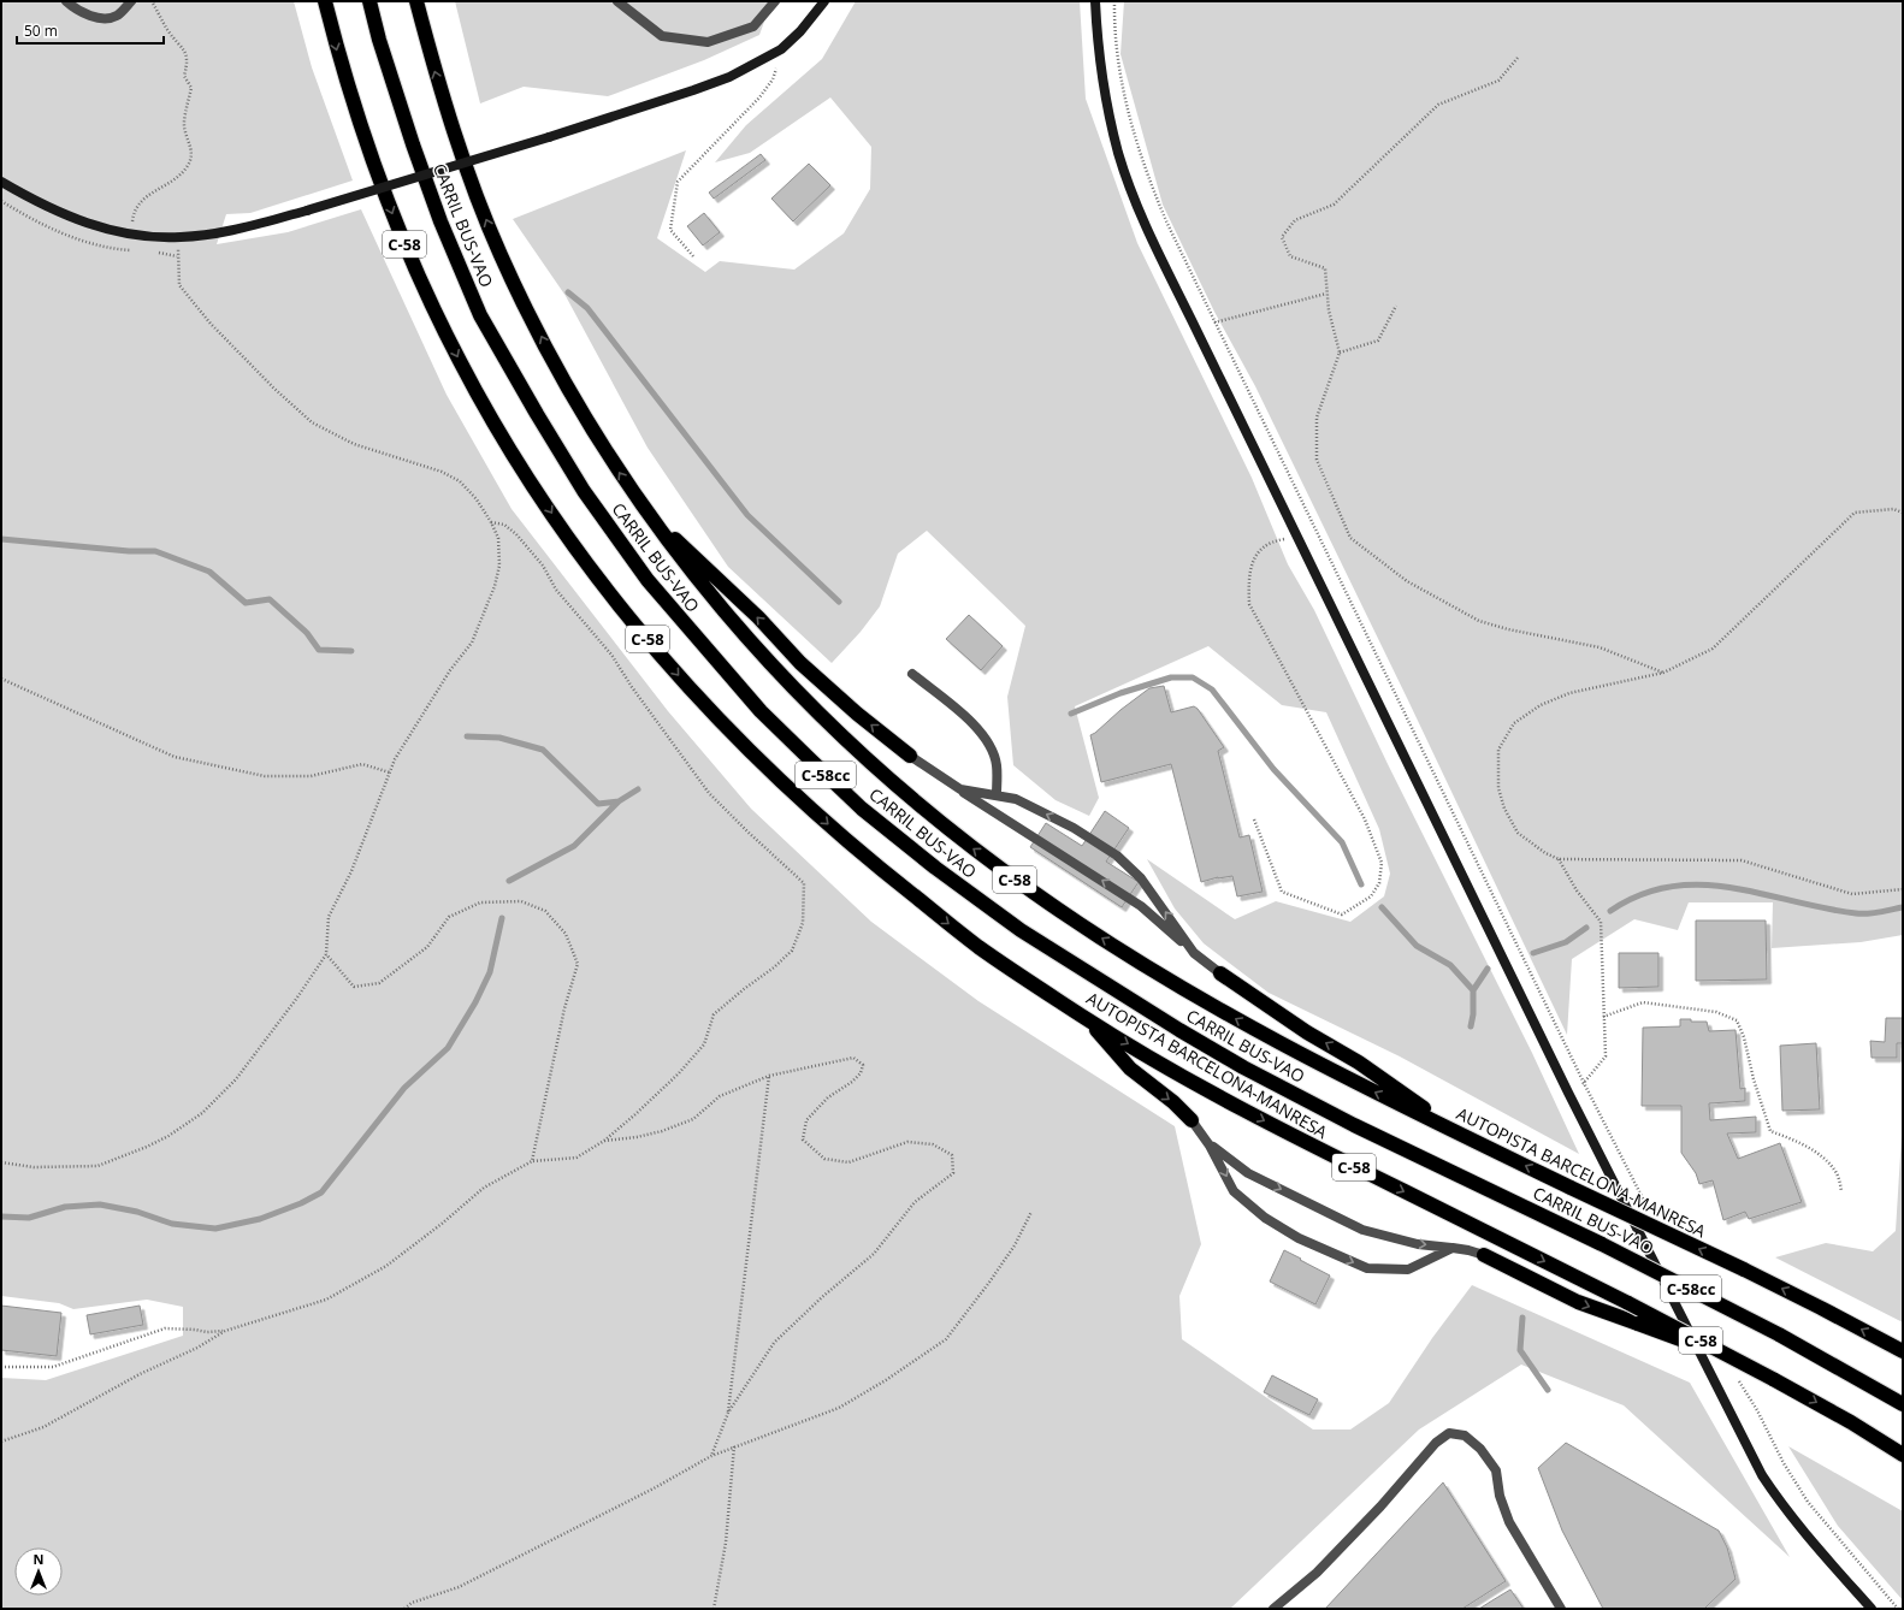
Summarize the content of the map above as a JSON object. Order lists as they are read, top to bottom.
{
  "streets": {
    "highway": [
      "CARRIL BUS-VAO",
      "C-58",
      "C-58cc",
      "AUTOPISTA BARCELONA-MANRESA"
    ]
  },
  "scale_bar": "50 m",
  "north": "top"
}
